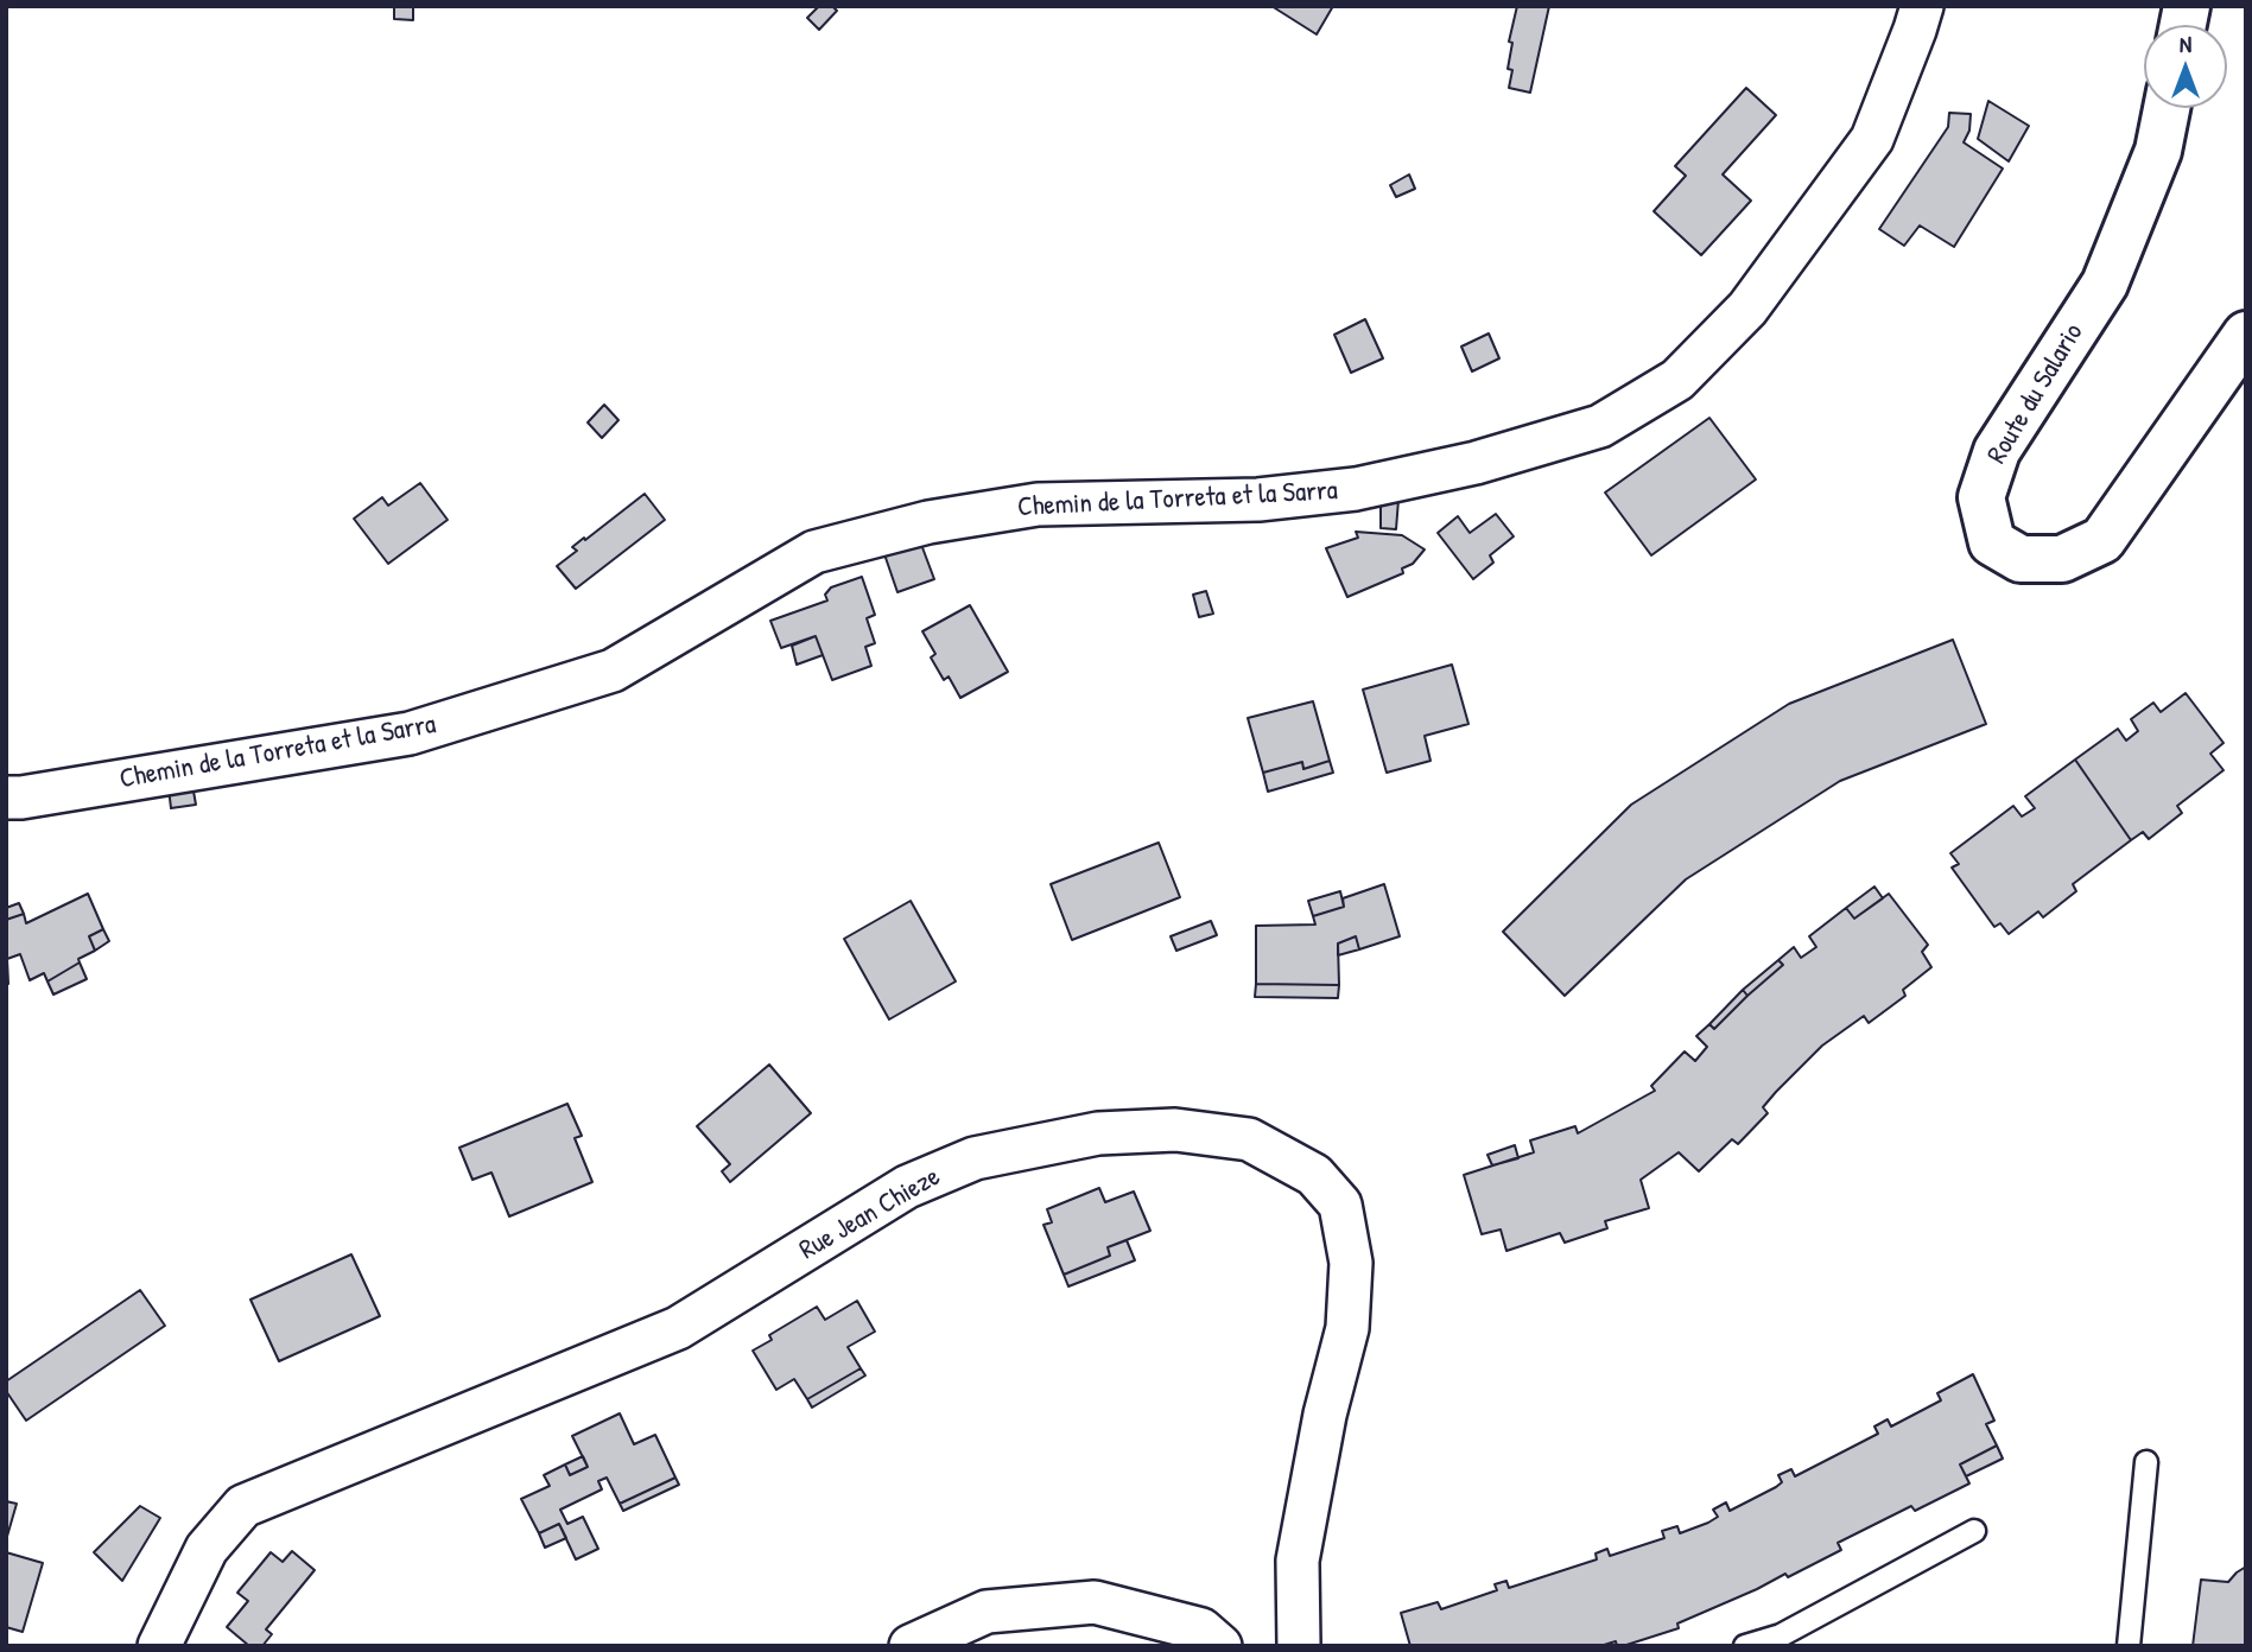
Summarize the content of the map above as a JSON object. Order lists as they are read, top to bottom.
{
  "streets": {
    "main road": ["Route du Salario"],
    "street": ["Chemin de la Torreta et la Sarra", "Rue Jean Chieze"]
  },
  "north": "top"
}
